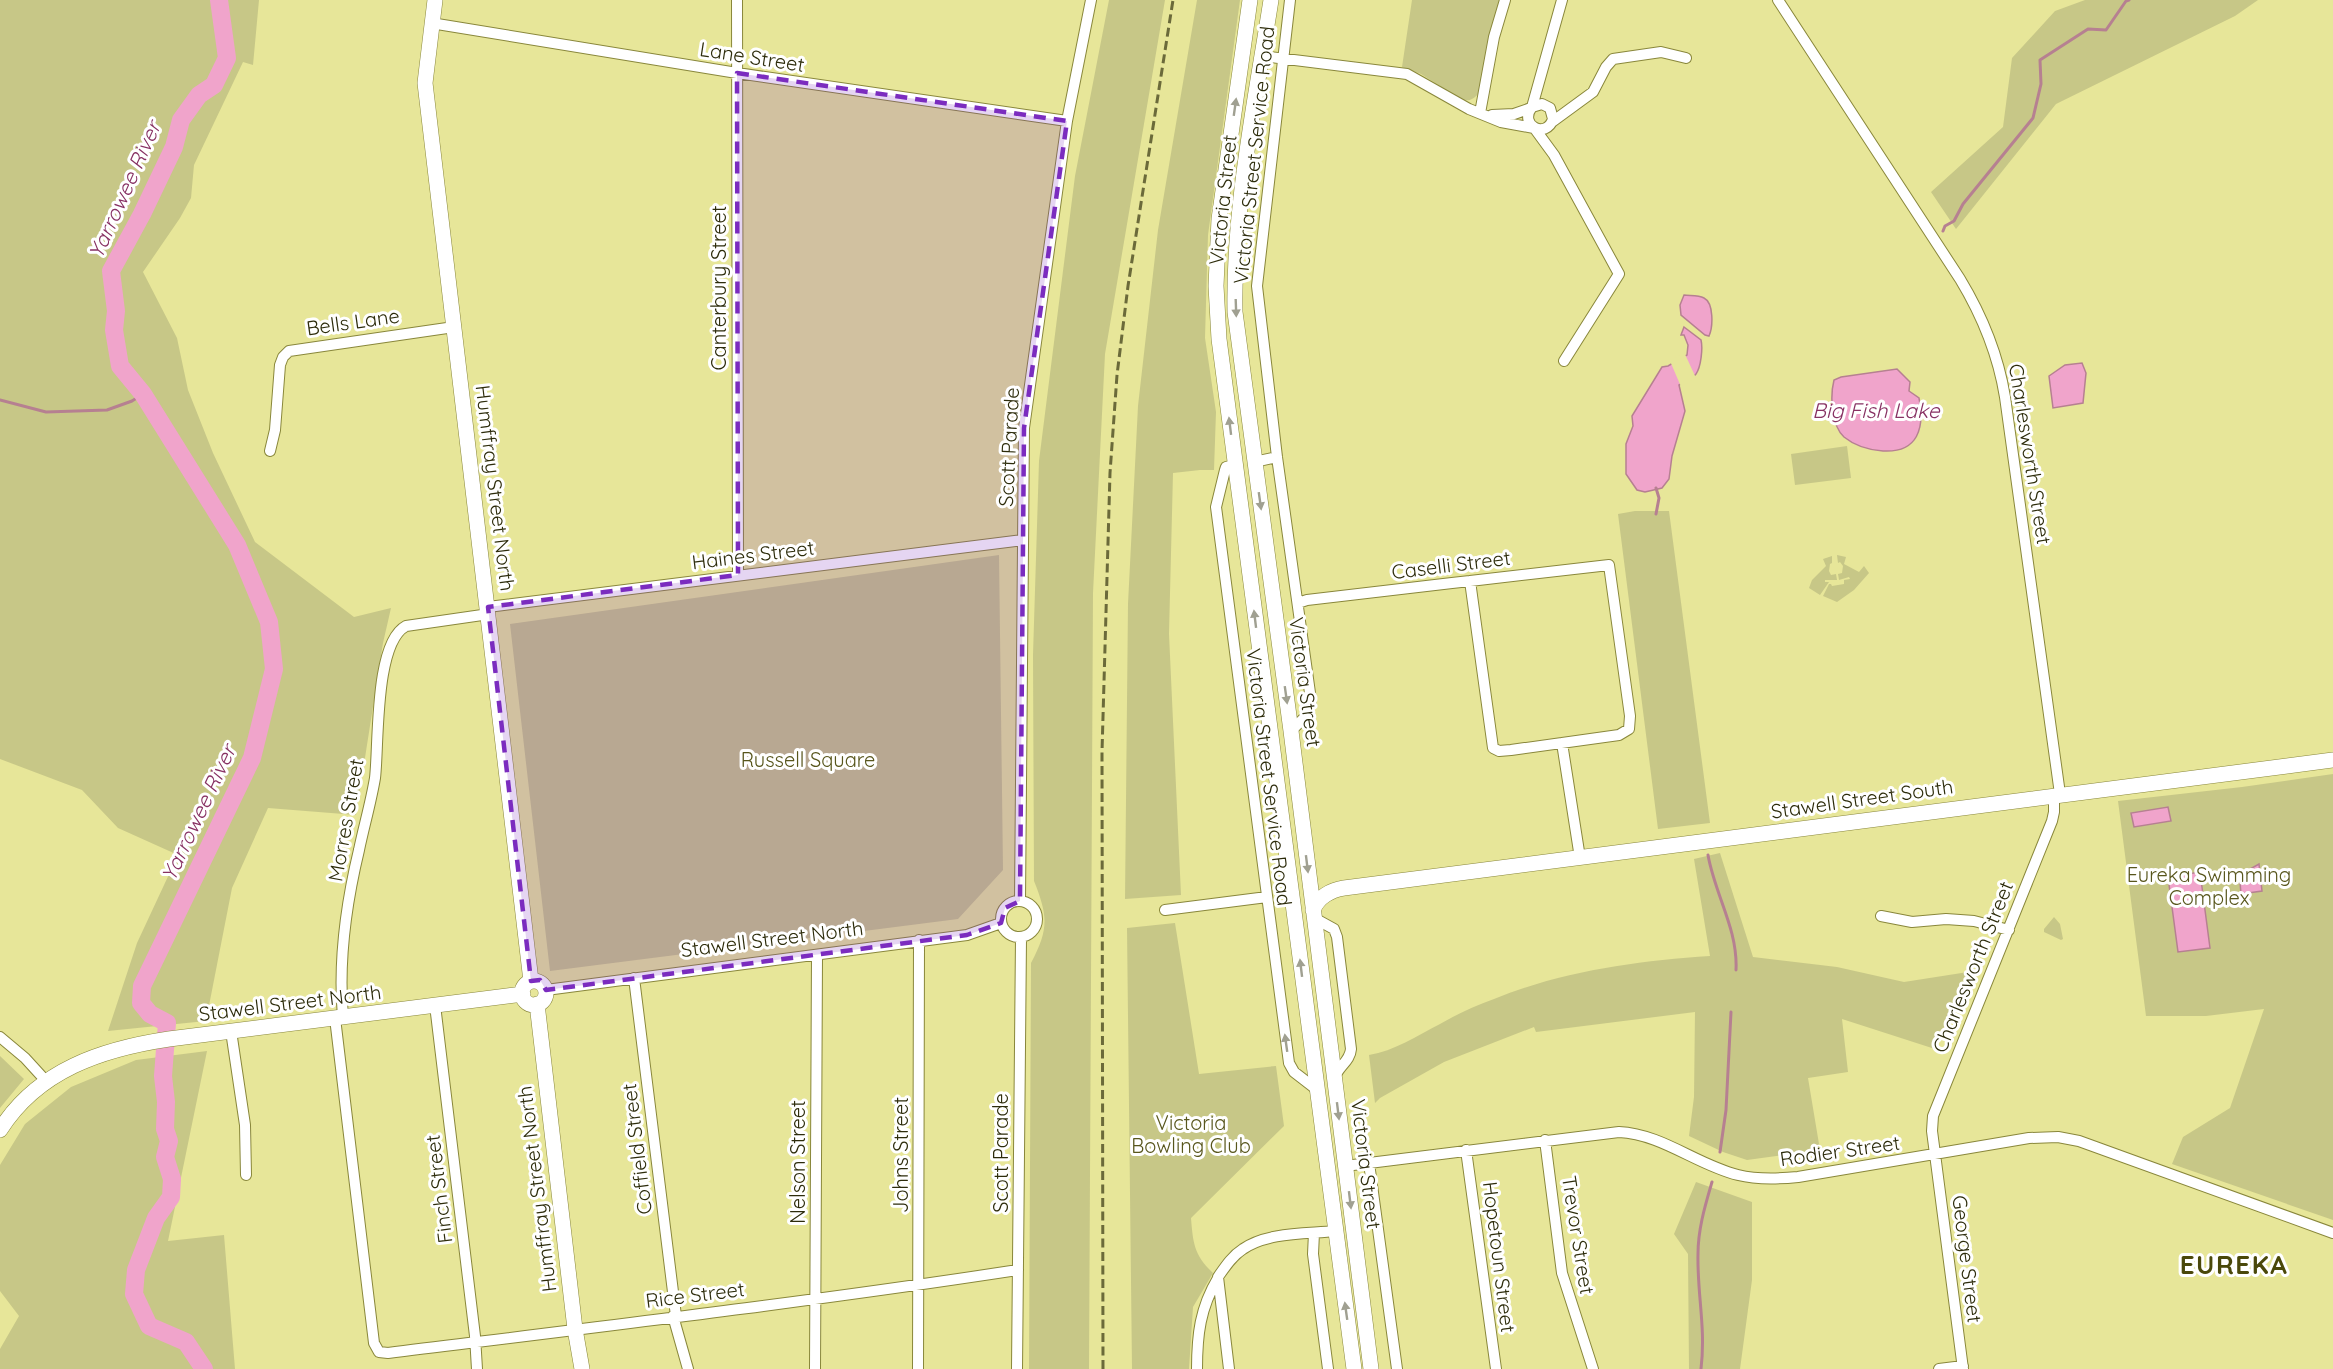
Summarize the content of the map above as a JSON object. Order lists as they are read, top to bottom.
{
  "streets": {
    "street": [
      "Lane Street",
      "Victoria Street Service Road",
      "Victoria Street",
      "Canterbury Street",
      "Bells Lane",
      "Scott Parade",
      "Charlesworth Street",
      "Humffray Street North",
      "Haines Street",
      "Caselli Street",
      "Stawell Street South",
      "Morres Street",
      "Stawell Street North",
      "Coffield Street",
      "Rodier Street",
      "Johns Street",
      "Nelson Street",
      "Finch Street",
      "Trevor Street",
      "Hopetoun Street",
      "George Street",
      "Rice Street"
    ]
  },
  "crossings": [
    ["Lane Street", "Canterbury Street"],
    ["Lane Street", "Scott Parade"],
    ["Lane Street", "Humffray Street North"],
    ["Victoria Street Service Road", "Victoria Street"],
    ["Victoria Street Service Road", "Caselli Street"],
    ["Victoria Street", "Stawell Street South"],
    ["Victoria Street", "Rodier Street"],
    ["Canterbury Street", "Haines Street"],
    ["Bells Lane", "Humffray Street North"],
    ["Scott Parade", "Haines Street"],
    ["Scott Parade", "Stawell Street North"],
    ["Scott Parade", "Rice Street"],
    ["Charlesworth Street", "Stawell Street South"],
    ["Charlesworth Street", "Rodier Street"],
    ["Charlesworth Street", "George Street"],
    ["Humffray Street North", "Haines Street"],
    ["Humffray Street North", "Stawell Street North"],
    ["Humffray Street North", "Rice Street"],
    ["Haines Street", "Morres Street"],
    ["Morres Street", "Stawell Street North"],
    ["Morres Street", "Rice Street"],
    ["Stawell Street North", "Coffield Street"],
    ["Stawell Street North", "Johns Street"],
    ["Stawell Street North", "Nelson Street"],
    ["Stawell Street North", "Finch Street"],
    ["Coffield Street", "Rice Street"],
    ["Rodier Street", "Trevor Street"],
    ["Rodier Street", "Hopetoun Street"],
    ["Rodier Street", "George Street"],
    ["Johns Street", "Rice Street"],
    ["Nelson Street", "Rice Street"],
    ["Finch Street", "Rice Street"]
  ],
  "districts": ["EUREKA"],
  "water": ["Yarrowee River", "Big Fish Lake"],
  "parks": ["Russell Square", "Eureka Swimming Complex", "Victoria Bowling Club"]
}
